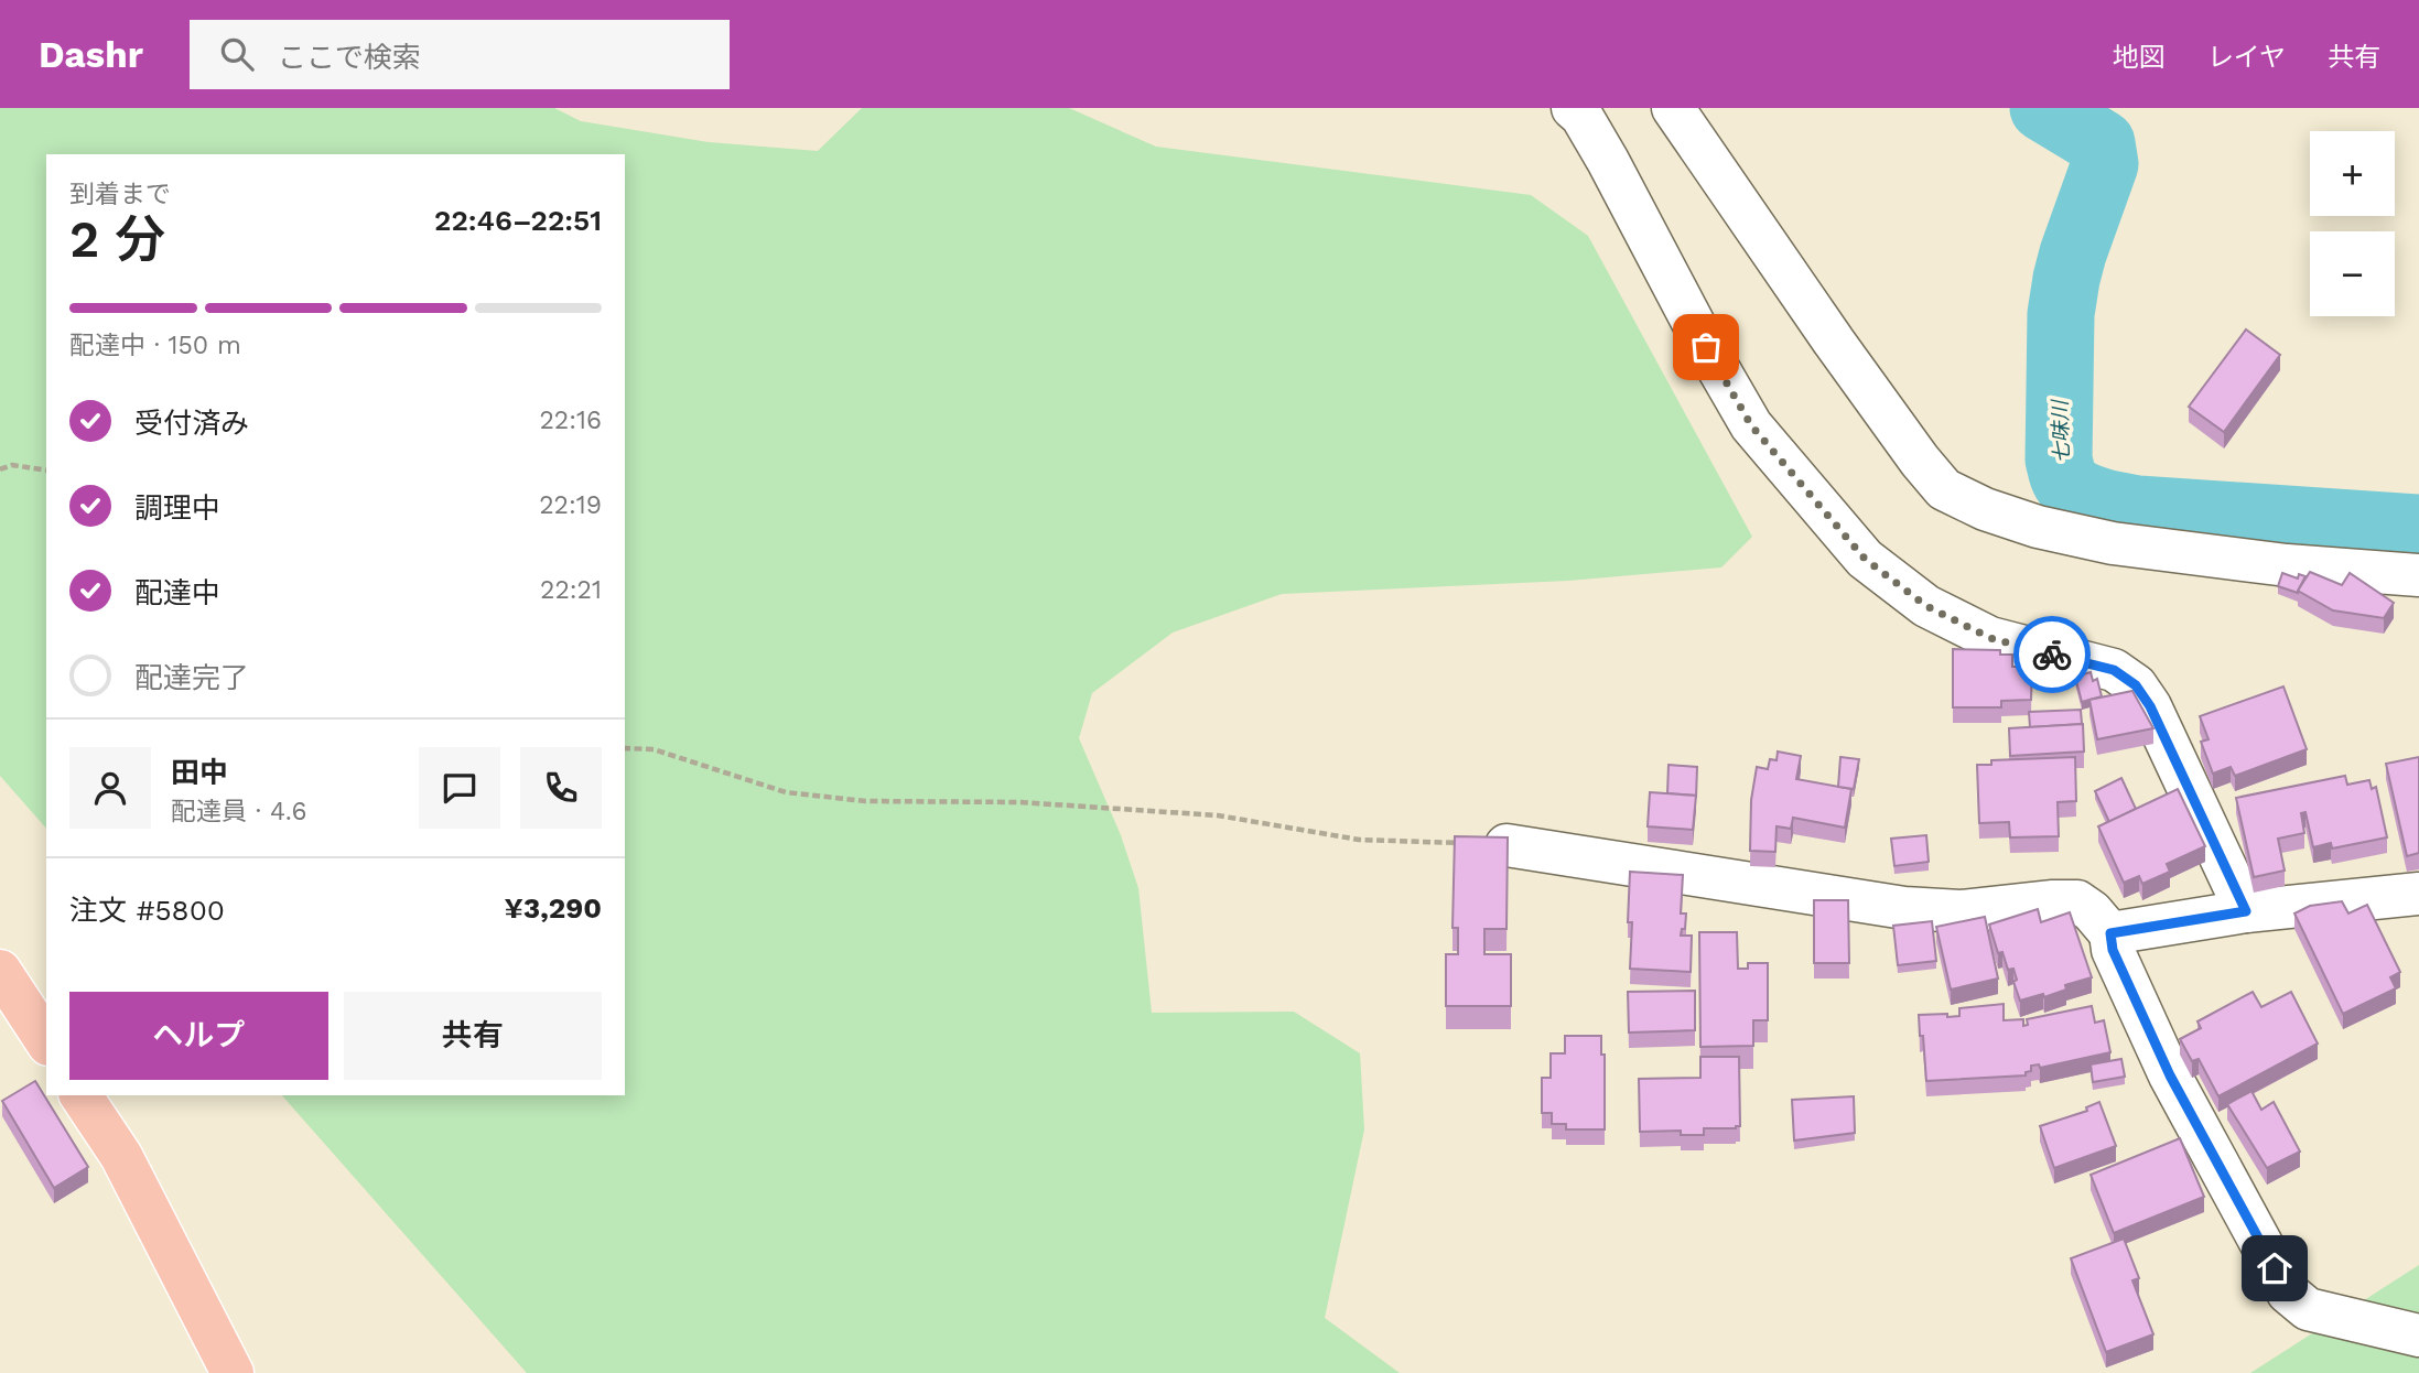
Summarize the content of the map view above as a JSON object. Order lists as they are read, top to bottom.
{
  "water": ["七味川"],
  "page": {
    "header": "Dashr",
    "search": "ここで検索",
    "nav": ["地図", "レイヤ", "共有"],
    "map_buttons": ["+", "−"],
    "heading": ["2 分", "到着まで", "22:46–22:51"],
    "panel": [
      "田中",
      "配達員 · 4.6",
      "注文 #5800",
      "¥3,290"
    ],
    "bar": "配達中 · 150 m",
    "list": [
      ["受付済み", "22:16"],
      ["調理中", "22:19"],
      ["配達中", "22:21"],
      "配達完了"
    ],
    "buttons": ["ヘルプ", "共有"]
  }
}
